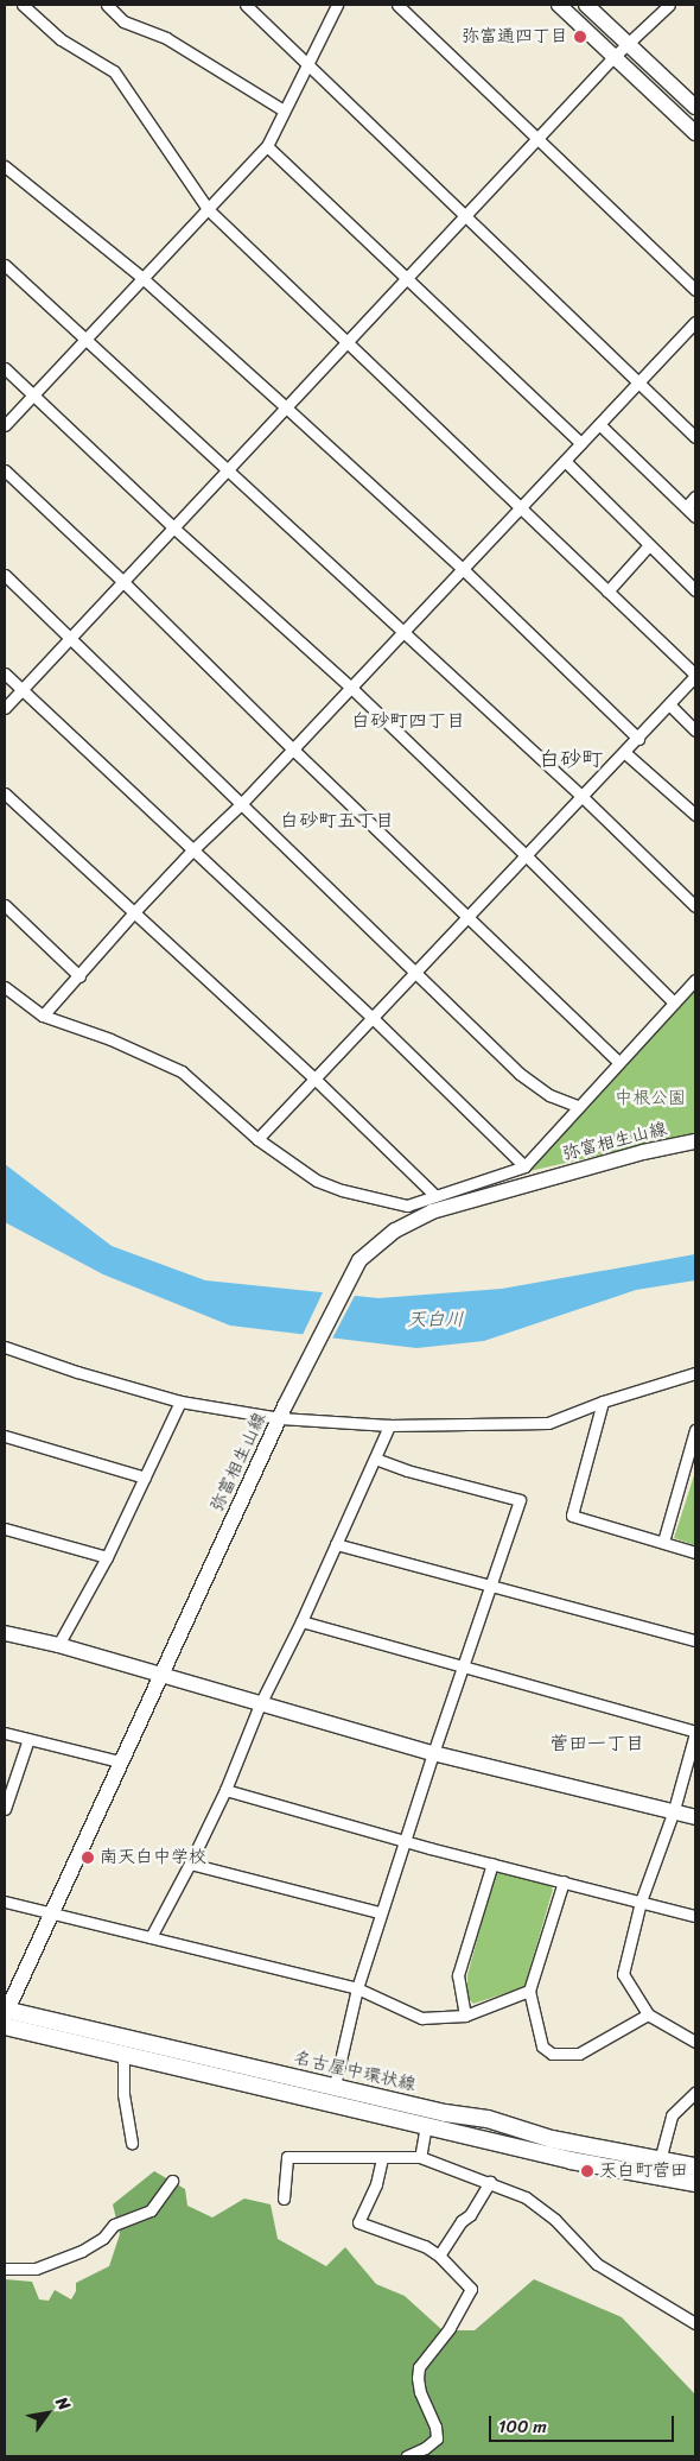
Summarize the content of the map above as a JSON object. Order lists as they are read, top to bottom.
{
  "streets": {
    "main road": ["名古屋中環状線"],
    "street": ["弥富相生山線"]
  },
  "crossings": [
    ["弥富相生山線", "名古屋中環状線"]
  ],
  "districts": [
    "白砂町四丁目",
    "白砂町",
    "白砂町五丁目",
    "菅田一丁目"
  ],
  "water": ["天白川"],
  "parks": ["中根公園"],
  "places": ["弥富通四丁目", "南天白中学校", "天白町菅田"],
  "scale_bar": "100 m",
  "north": "top right"
}
